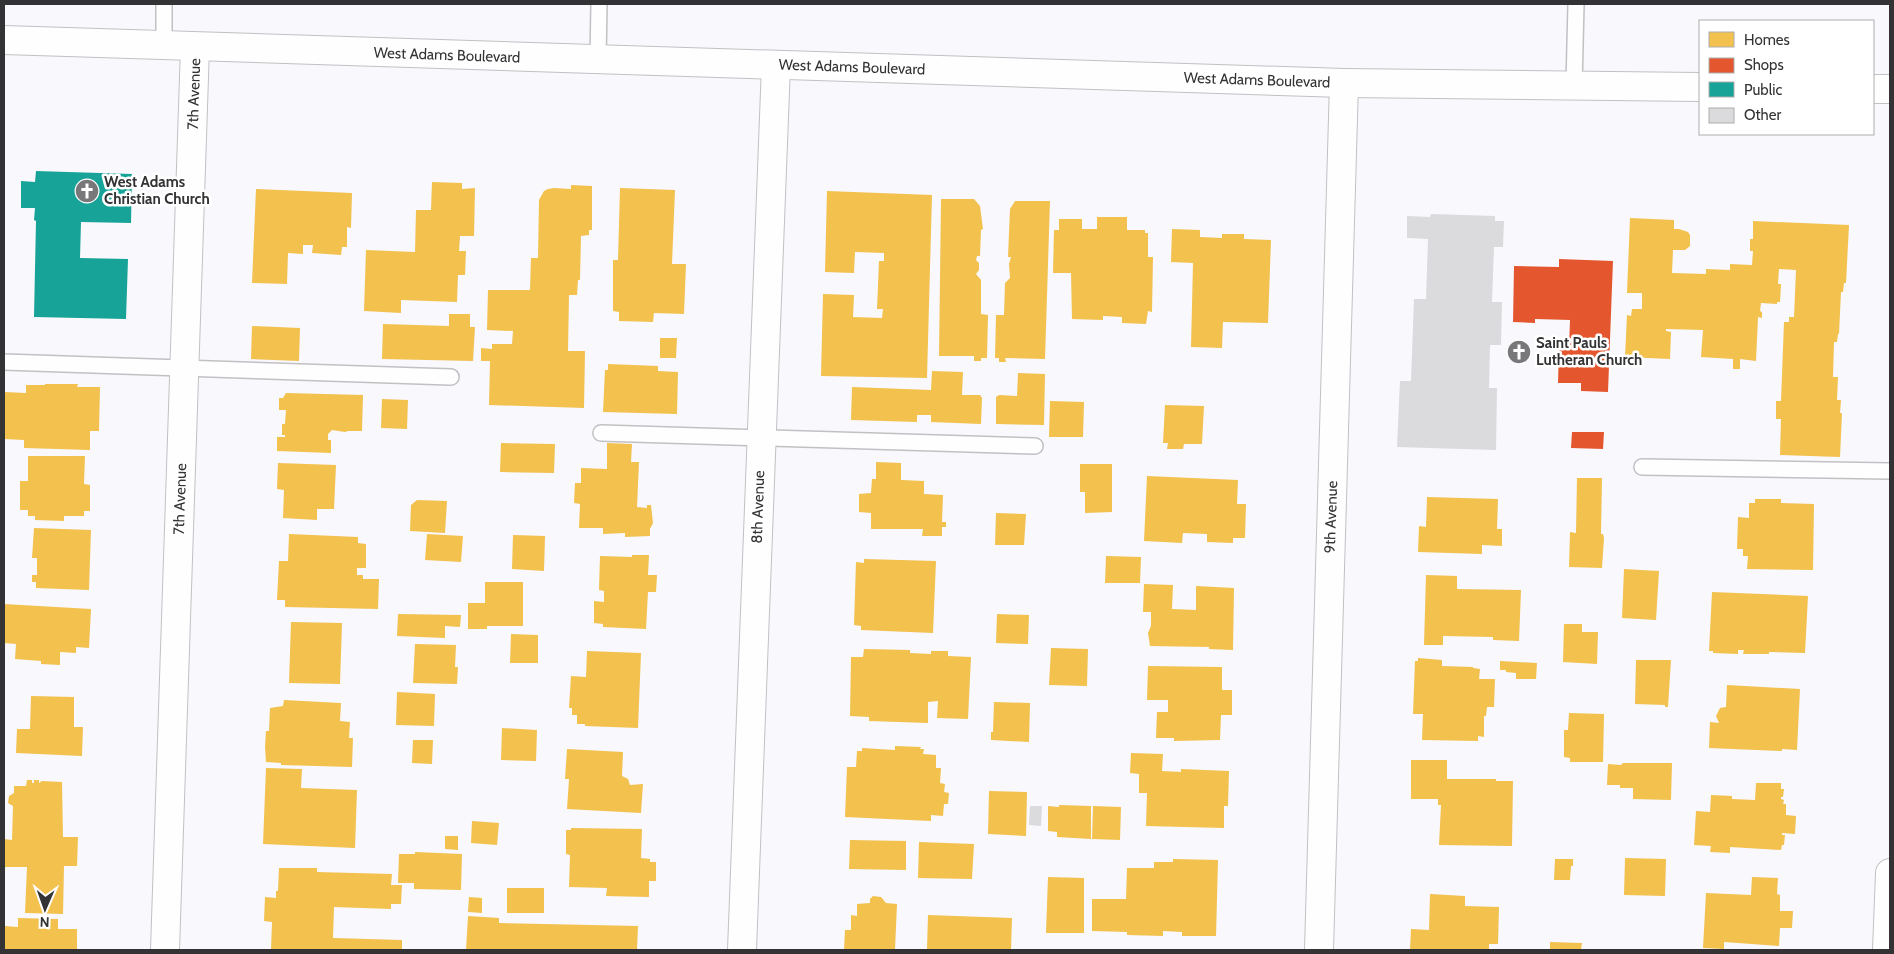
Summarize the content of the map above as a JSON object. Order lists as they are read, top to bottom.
{
  "streets": {
    "street": [
      "West Adams Boulevard",
      "7th Avenue",
      "8th Avenue",
      "9th Avenue"
    ]
  },
  "crossings": [
    ["West Adams Boulevard", "7th Avenue"],
    ["West Adams Boulevard", "8th Avenue"],
    ["West Adams Boulevard", "9th Avenue"]
  ],
  "places": {
    "church": ["West Adams Christian Church", "Saint Pauls Lutheran Church"]
  },
  "legend": [
    "Homes",
    "Shops",
    "Public",
    "Other"
  ],
  "north": "bottom"
}
